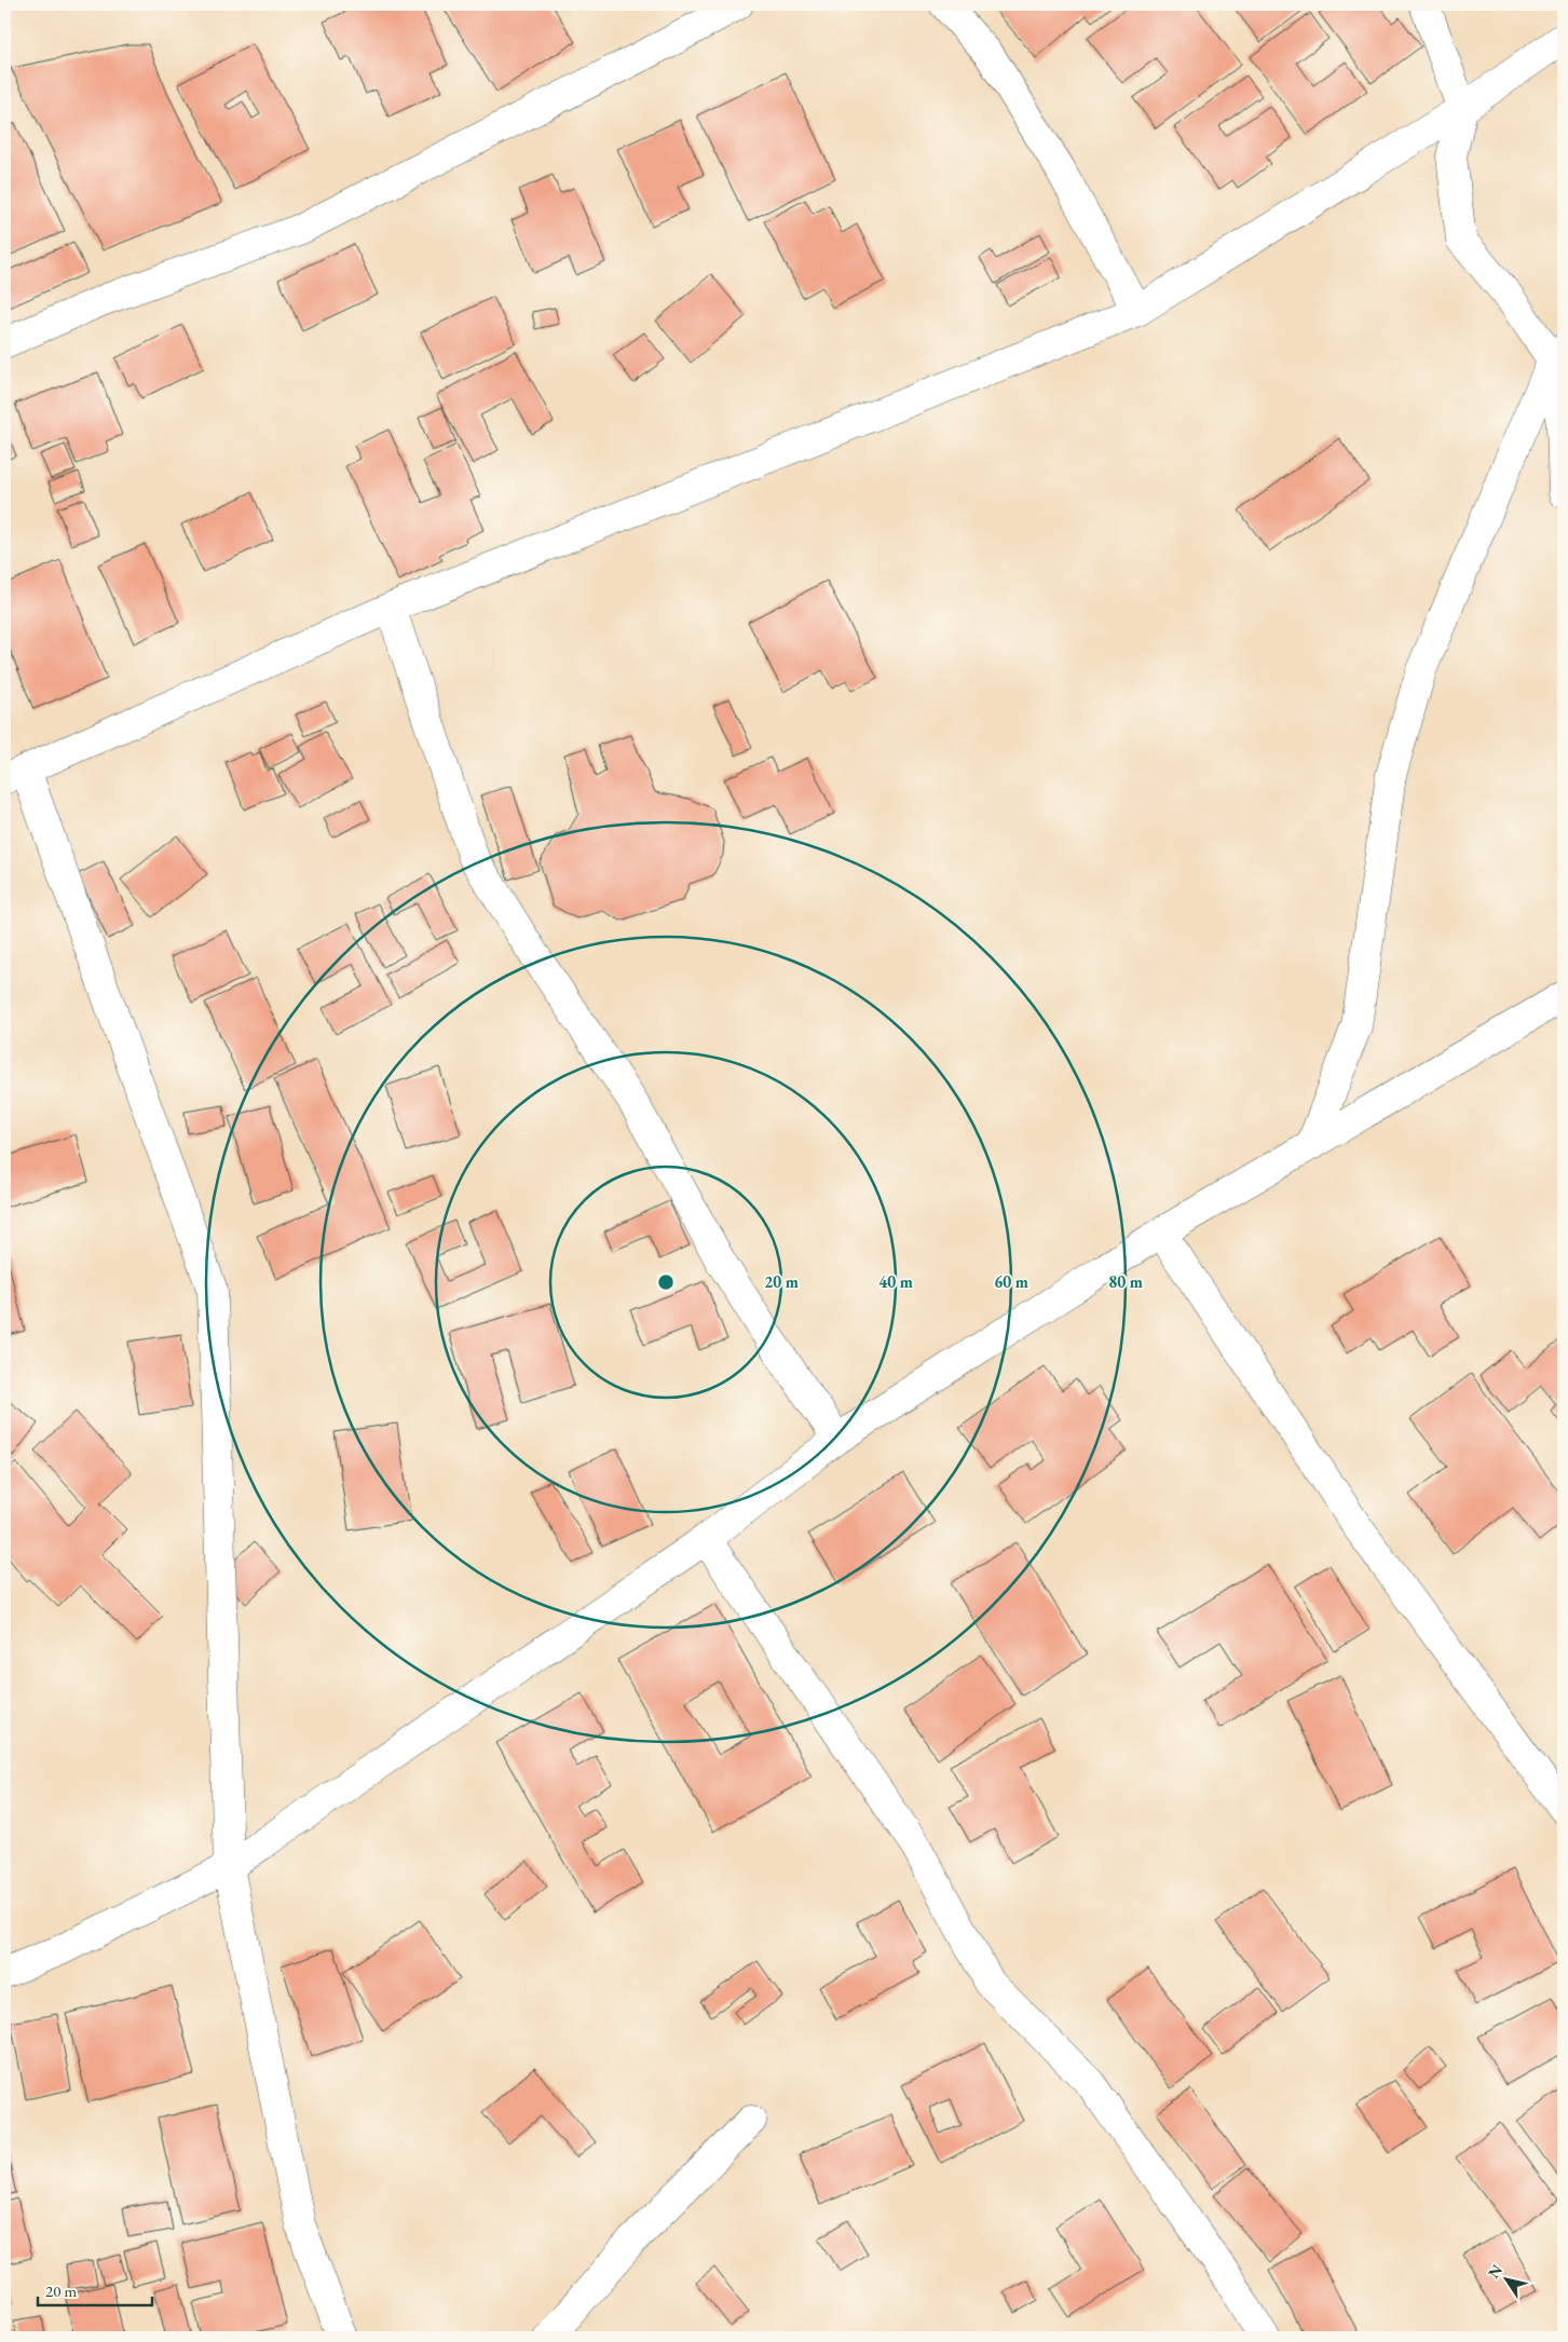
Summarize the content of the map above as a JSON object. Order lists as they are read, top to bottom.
{
  "scale_bar": "20 m",
  "north": "top left",
  "rings": [
    "20 m",
    "40 m",
    "60 m",
    "80 m"
  ]
}
